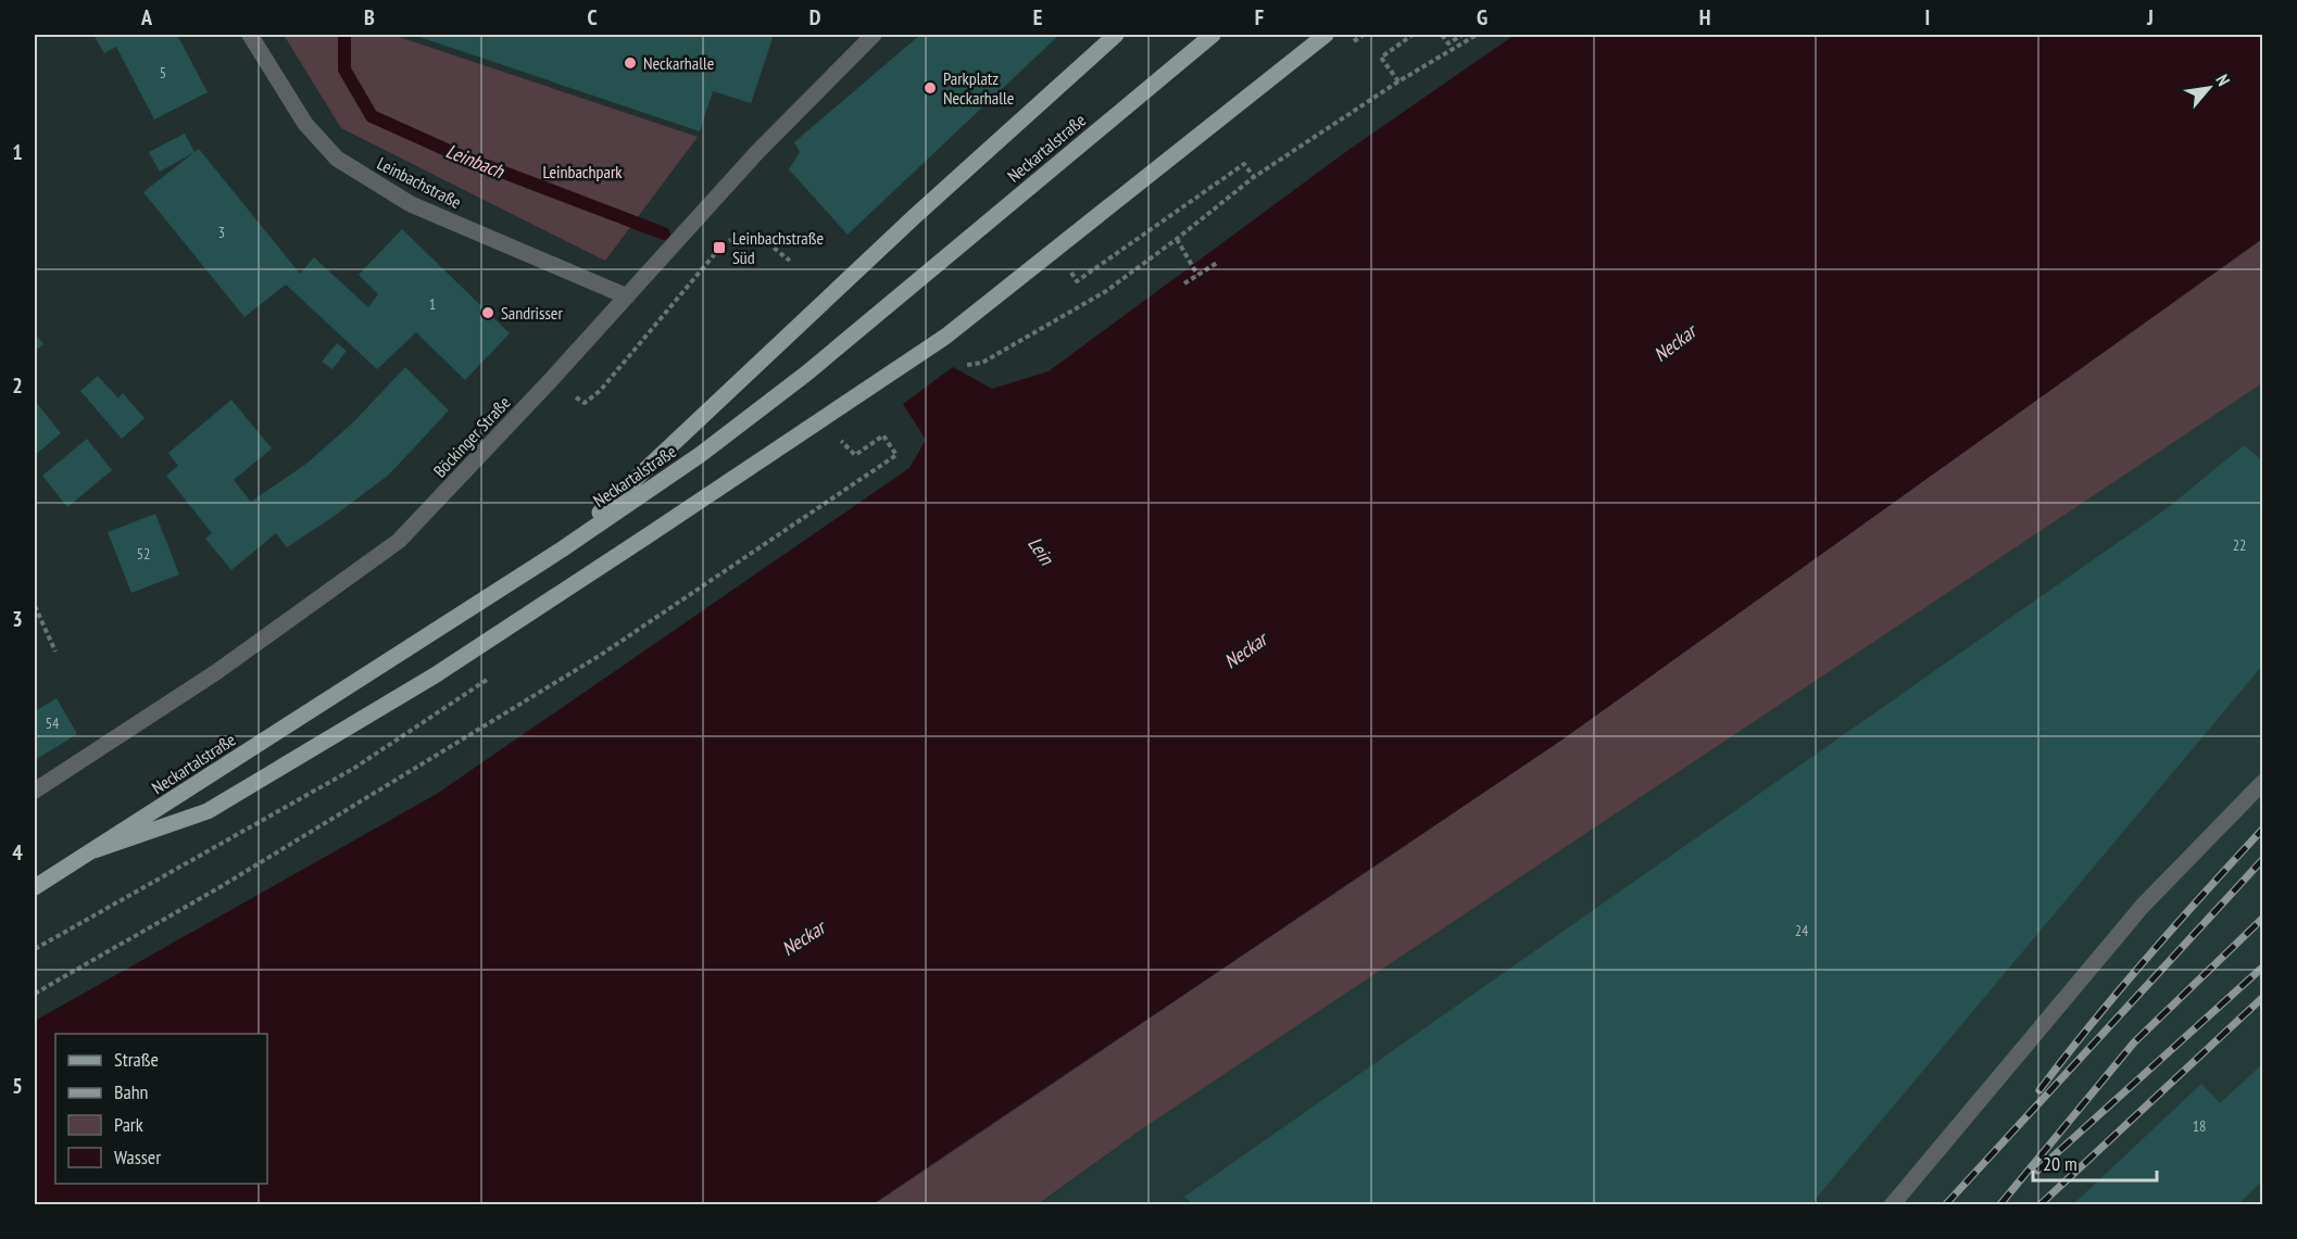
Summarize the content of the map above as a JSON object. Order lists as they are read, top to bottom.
{
  "streets": {
    "main road": ["Neckartalstraße"],
    "street": ["Leinbachstraße", "Böckinger Straße"]
  },
  "crossings": [
    ["Leinbachstraße", "Böckinger Straße"]
  ],
  "water": ["Leinbach", "Neckar", "Lein"],
  "parks": ["Leinbachpark"],
  "places": {
    "other": ["Neckarhalle", "Parkplatz Neckarhalle", "Sandrisser"],
    "transit": ["Leinbachstraße Süd"]
  },
  "house_numbers": [
    "5",
    "3",
    "1",
    "22",
    "52",
    "54",
    "24",
    "18"
  ],
  "legend": [
    "Straße",
    "Bahn",
    "Park",
    "Wasser"
  ],
  "scale_bar": "20 m",
  "north": "top right",
  "grid": {
    "columns": [
      "A",
      "B",
      "C",
      "D",
      "E",
      "F",
      "G",
      "H",
      "I",
      "J"
    ],
    "rows": [
      "1",
      "2",
      "3",
      "4",
      "5"
    ]
  }
}
